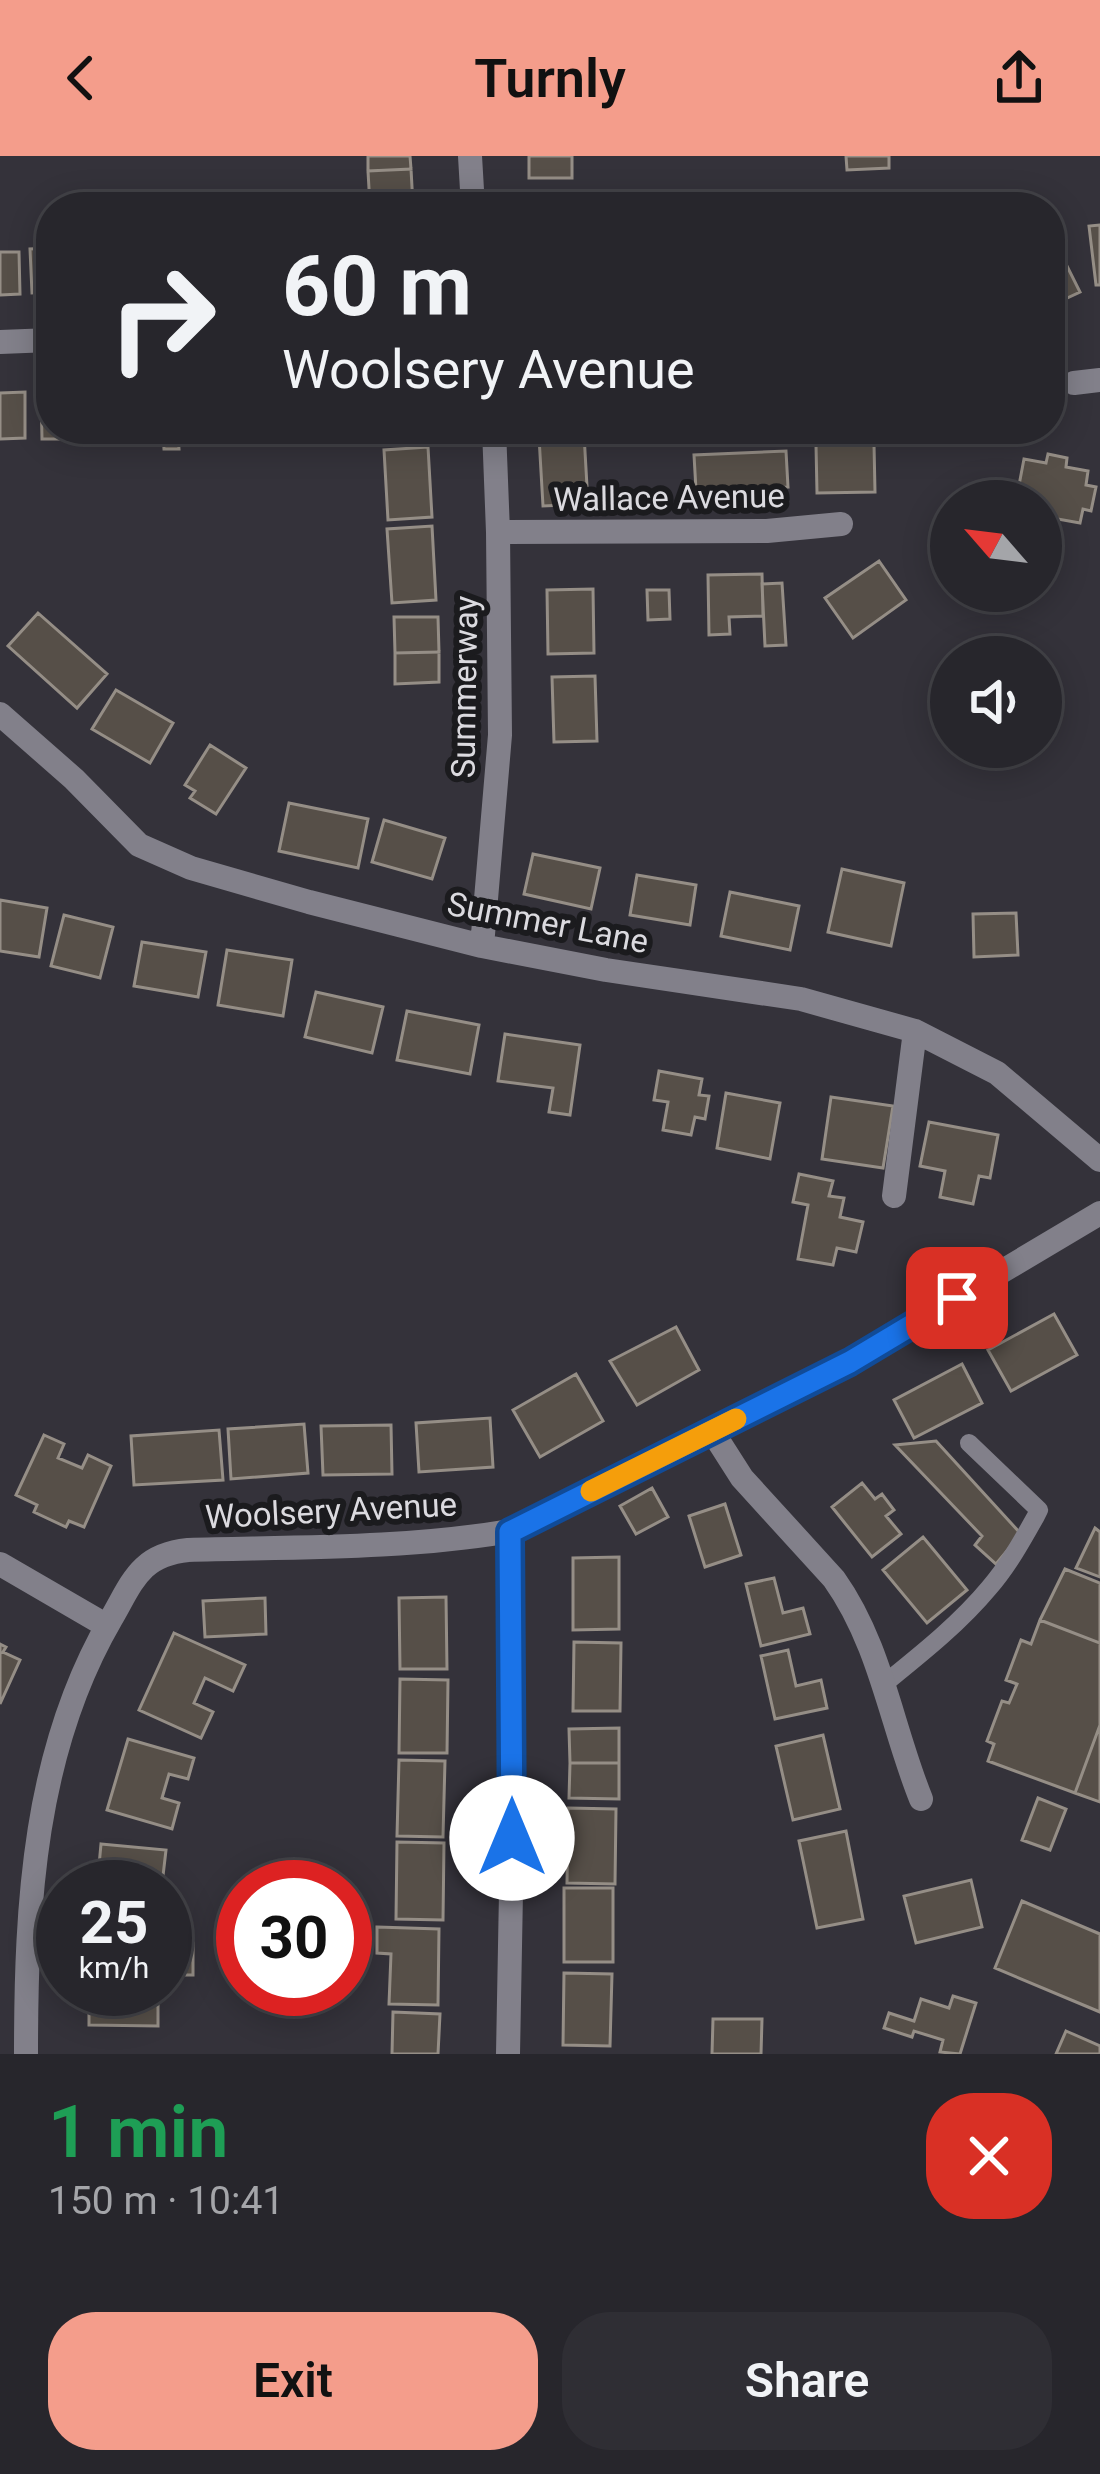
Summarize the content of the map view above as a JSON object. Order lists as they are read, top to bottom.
{
  "streets": {
    "street": [
      "Wallace Avenue",
      "Summerway",
      "Summer Lane",
      "Woolsery Avenue"
    ]
  },
  "crossings": [
    ["Wallace Avenue", "Summerway"],
    ["Summerway", "Summer Lane"]
  ],
  "north": "top left",
  "page": {
    "header": "Turnly",
    "turn": ["60 m", "Woolsery Avenue"],
    "speed": "25 km/h",
    "limit": "30",
    "heading": ["1 min", "150 m · 10:41"],
    "buttons": ["Exit", "Share"]
  }
}
